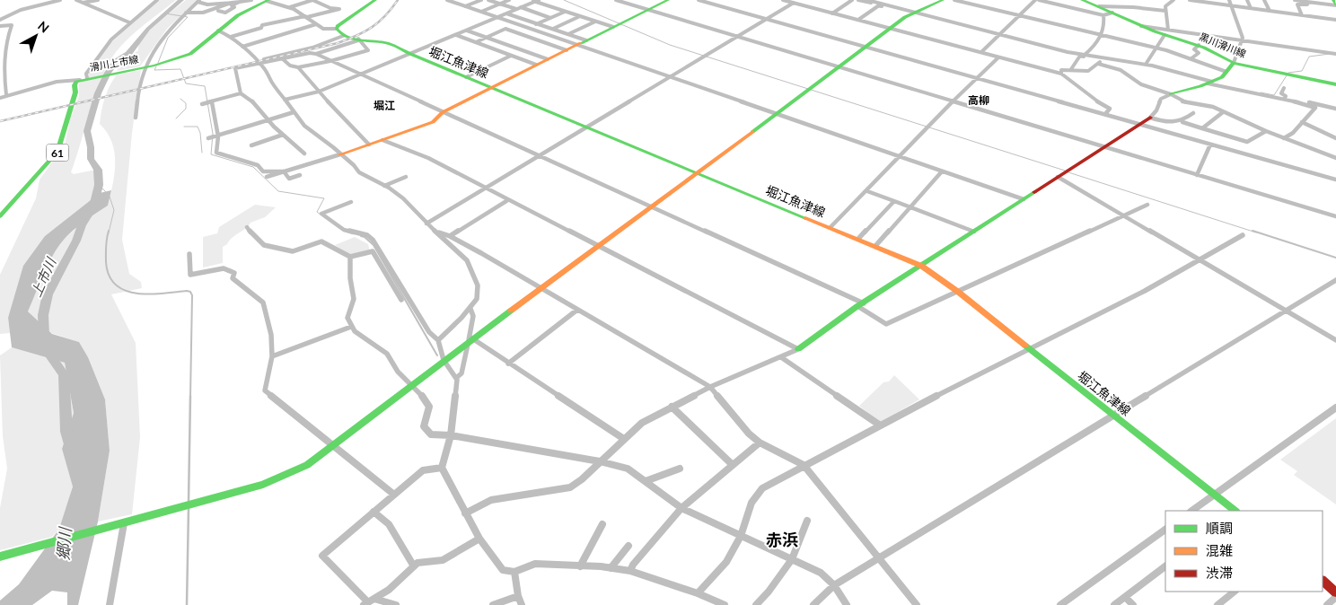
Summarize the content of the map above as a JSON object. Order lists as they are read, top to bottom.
{
  "streets": {
    "street": [
      "黒川滑川線",
      "堀江魚津線",
      "滑川上市線",
      "61"
    ]
  },
  "districts": ["高柳", "堀江", "赤浜"],
  "water": ["上市川", "郷川"],
  "legend": ["順調", "混雑", "渋滞"],
  "north": "top right"
}
